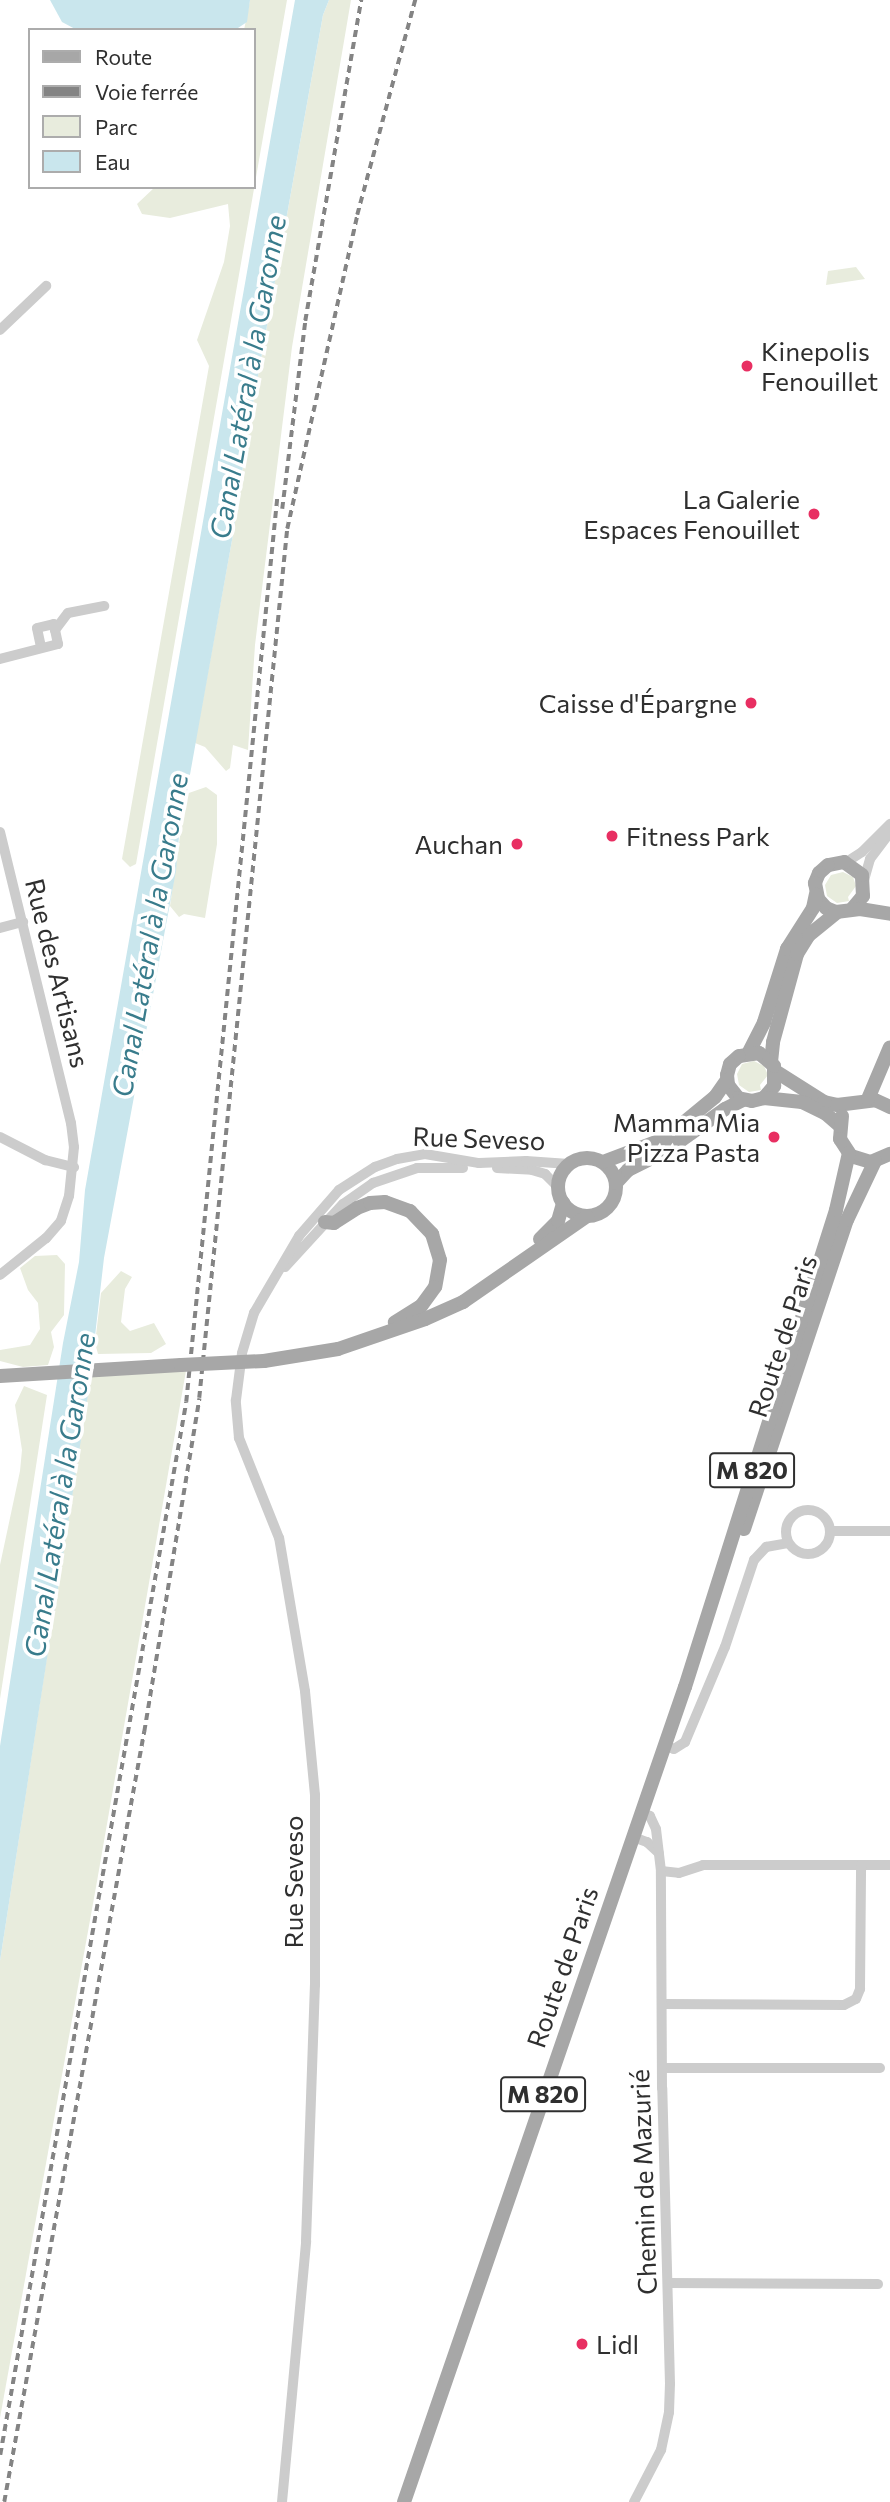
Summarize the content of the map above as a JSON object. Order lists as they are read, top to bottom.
{
  "streets": {
    "main road": ["Route de Paris", "M 820"],
    "street": ["Rue des Artisans", "Rue Seveso", "Chemin de Mazurié"]
  },
  "crossings": [
    ["Route de Paris", "Chemin de Mazurié"]
  ],
  "water": ["Canal Latéral à la Garonne"],
  "places": [
    "Kinepolis Fenouillet",
    "La Galerie Espaces Fenouillet",
    "Caisse d'Épargne",
    "Fitness Park",
    "Auchan",
    "Mamma Mia Pizza Pasta",
    "Lidl"
  ],
  "legend": [
    "Route",
    "Voie ferrée",
    "Parc",
    "Eau"
  ]
}
